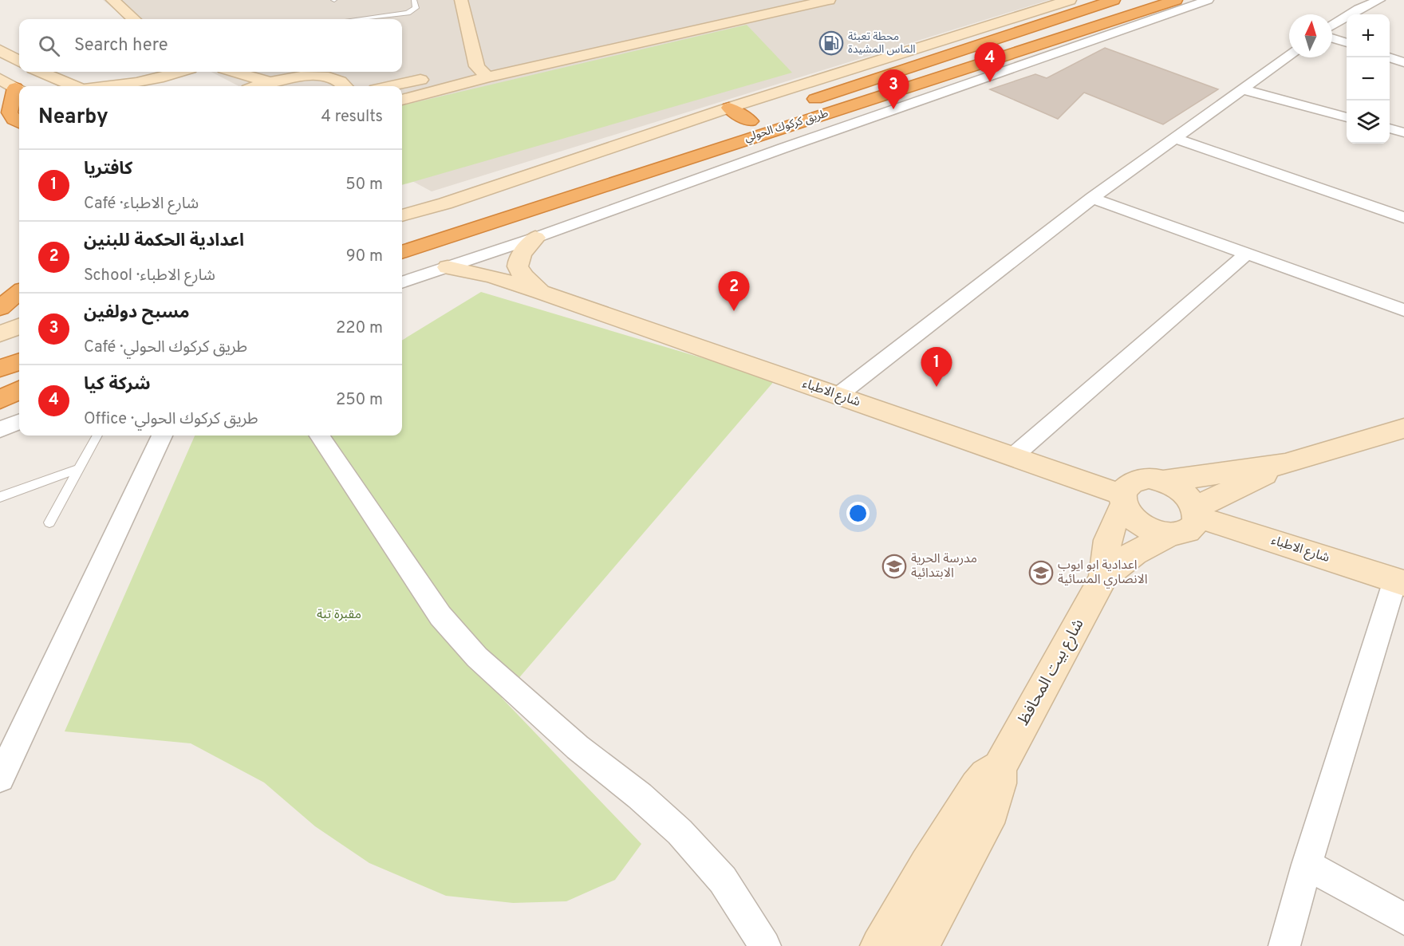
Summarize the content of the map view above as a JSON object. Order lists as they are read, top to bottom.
{
  "streets": {
    "highway": ["طريق كركوك الحولي"],
    "main road": ["شارع الاطباء", "شارع بيت المحافظ"]
  },
  "crossings": [
    ["شارع الاطباء", "شارع بيت المحافظ"]
  ],
  "parks": ["مقبرة تبة"],
  "places": {
    "fuel station": ["محطة تعبئة الماس المشيدة"],
    "school or university": ["مدرسة الحرية الابتدائية", "اعدادية ابو ايوب الانصاري المسائية"]
  },
  "north": "top",
  "page": {
    "map_buttons": ["+", "−"],
    "search": "Search here",
    "pins": [
      "4",
      "3",
      "2",
      "1"
    ],
    "heading": ["Nearby", "4 results"],
    "list": [
      {
        "mark": "1",
        "name": "کافتریا",
        "note": "Café · شارع الاطباء",
        "value": "50 m"
      },
      {
        "mark": "2",
        "name": "اعدادية الحكمة للبنين",
        "note": "School · شارع الاطباء",
        "value": "90 m"
      },
      {
        "mark": "3",
        "name": "مسبح دولفين",
        "note": "Café · طريق كركوك الحولي",
        "value": "220 m"
      },
      {
        "mark": "4",
        "name": "شركة كيا",
        "note": "Office · طريق كركوك الحولي",
        "value": "250 m"
      }
    ]
  }
}
